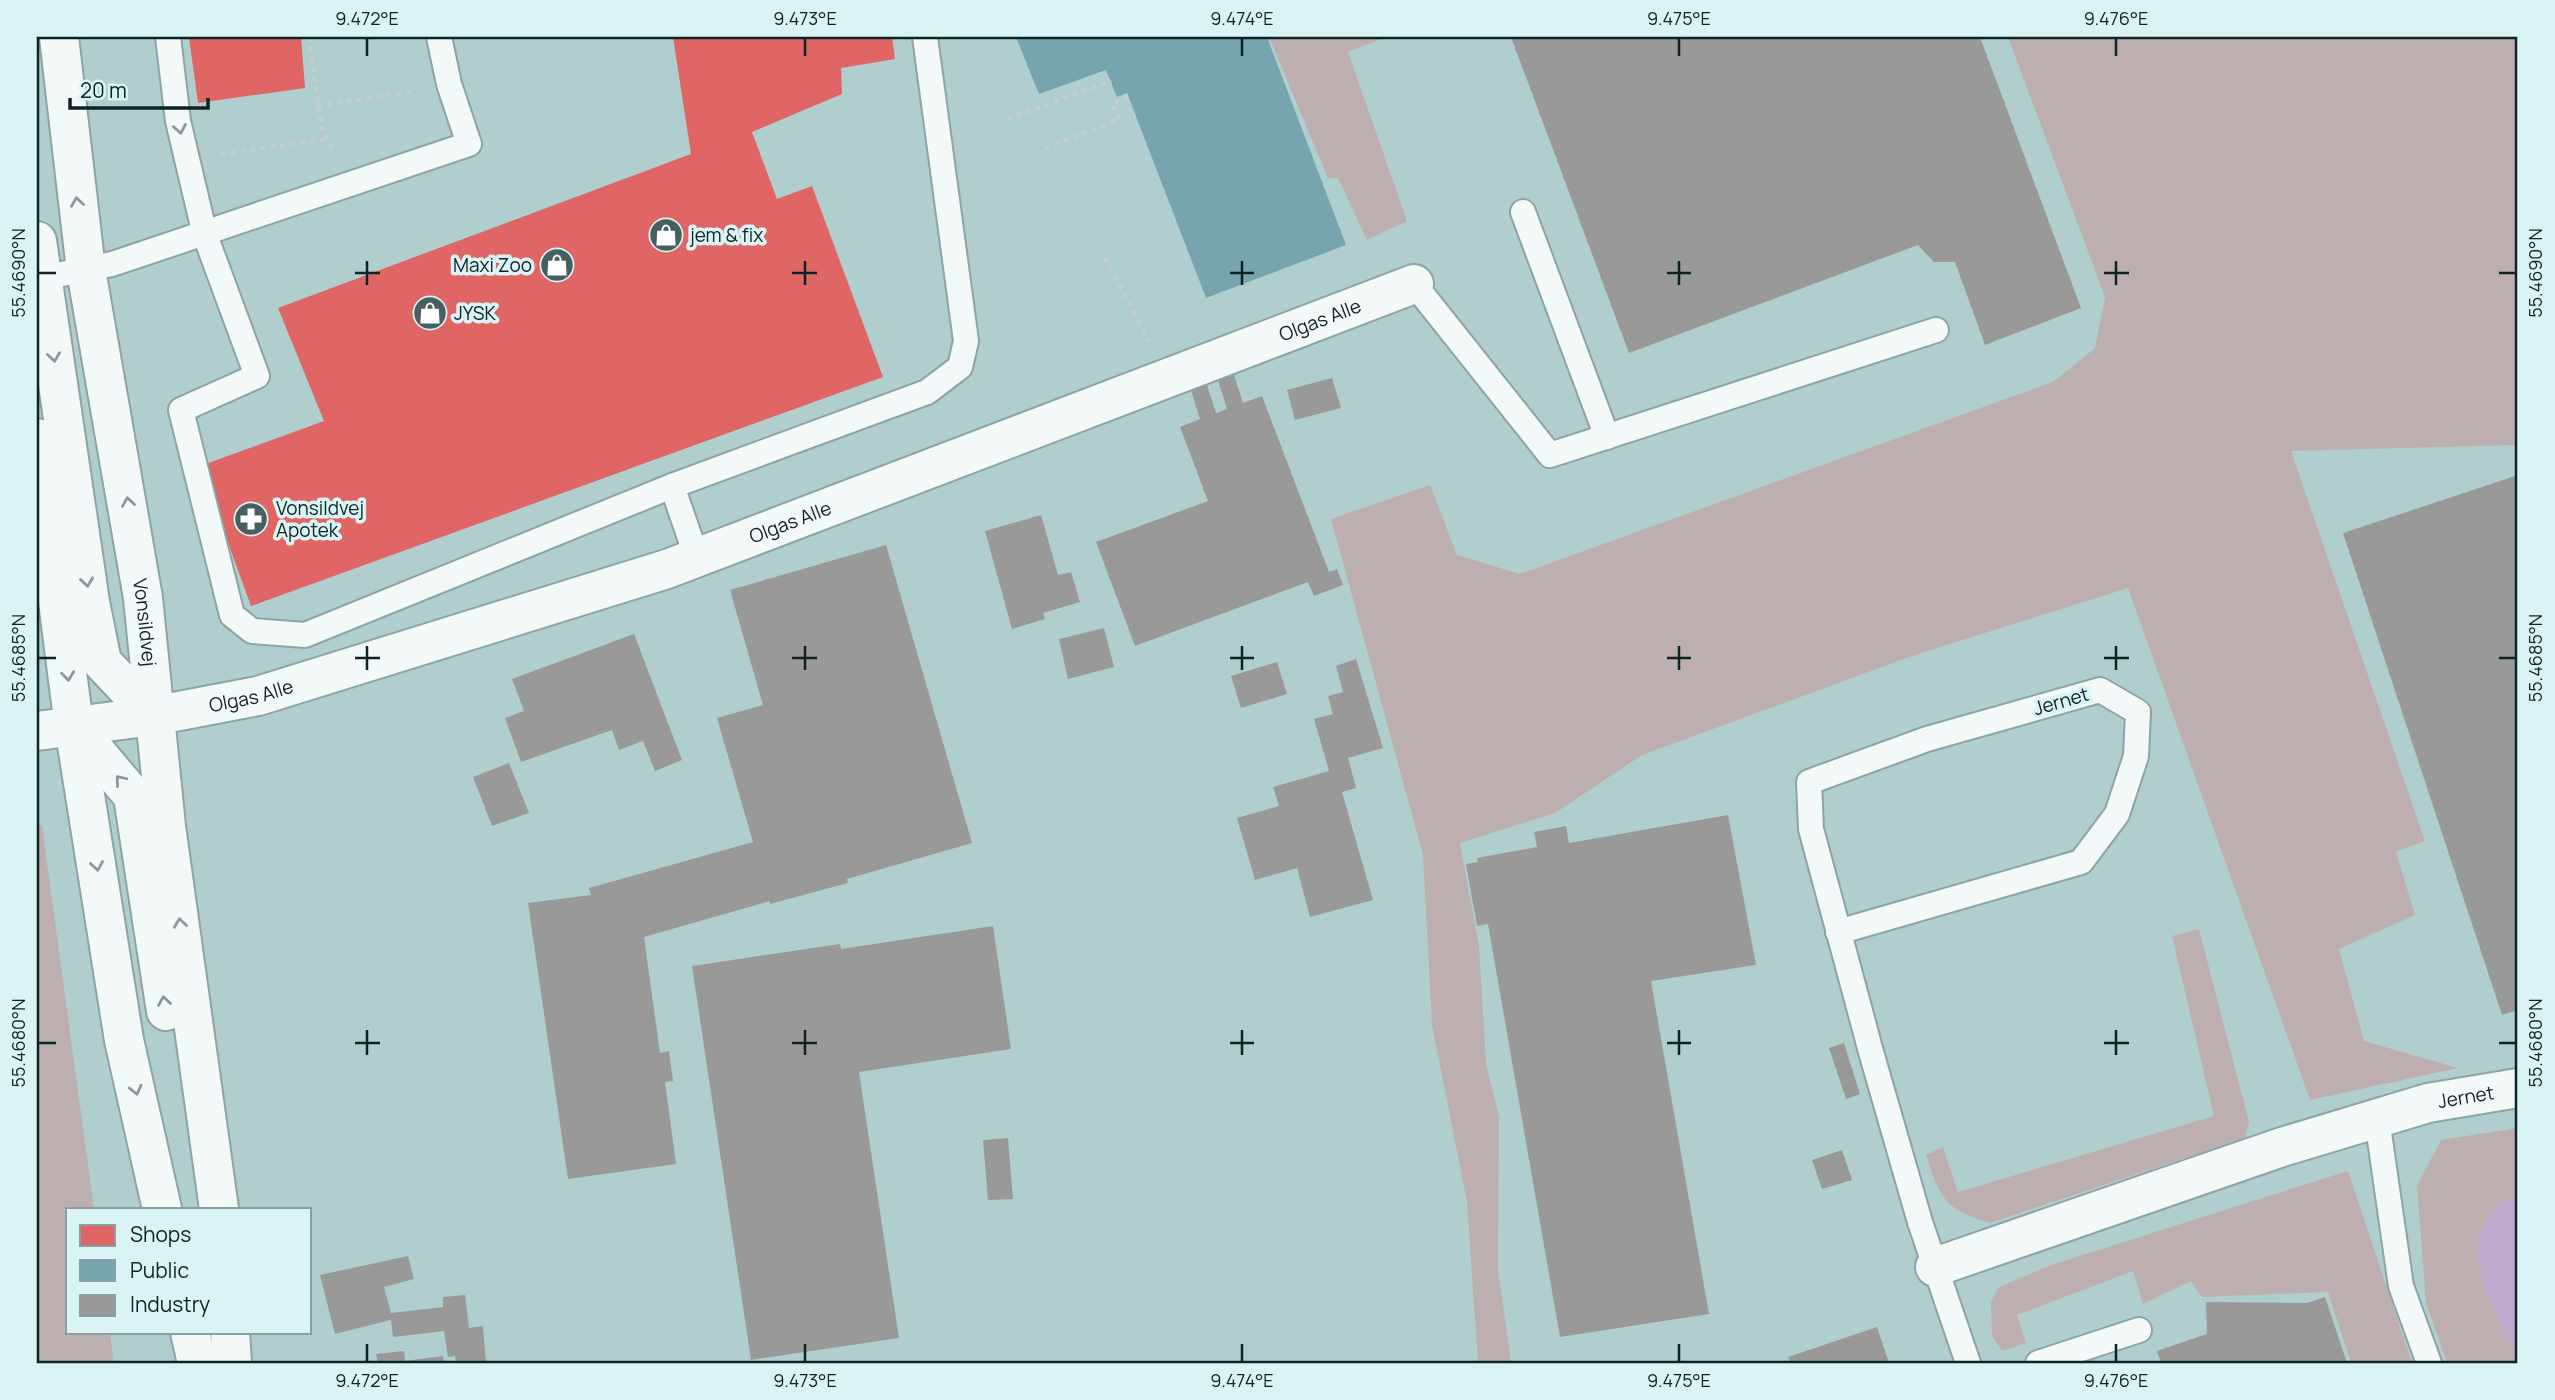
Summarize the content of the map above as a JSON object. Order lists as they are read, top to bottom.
{
  "streets": {
    "main road": ["Olgas Alle", "Vonsildvej", "Jernet"]
  },
  "crossings": [
    ["Olgas Alle", "Vonsildvej"]
  ],
  "places": {
    "shop": ["jem & fix", "Maxi Zoo", "JYSK"],
    "pharmacy": ["Vonsildvej Apotek"]
  },
  "legend": ["Shops", "Public", "Industry"],
  "scale_bar": "20 m",
  "coordinates": [
    "9.472°E",
    "9.473°E",
    "9.474°E",
    "9.475°E",
    "9.476°E",
    "55.4690°N",
    "55.4685°N",
    "55.4680°N"
  ]
}
